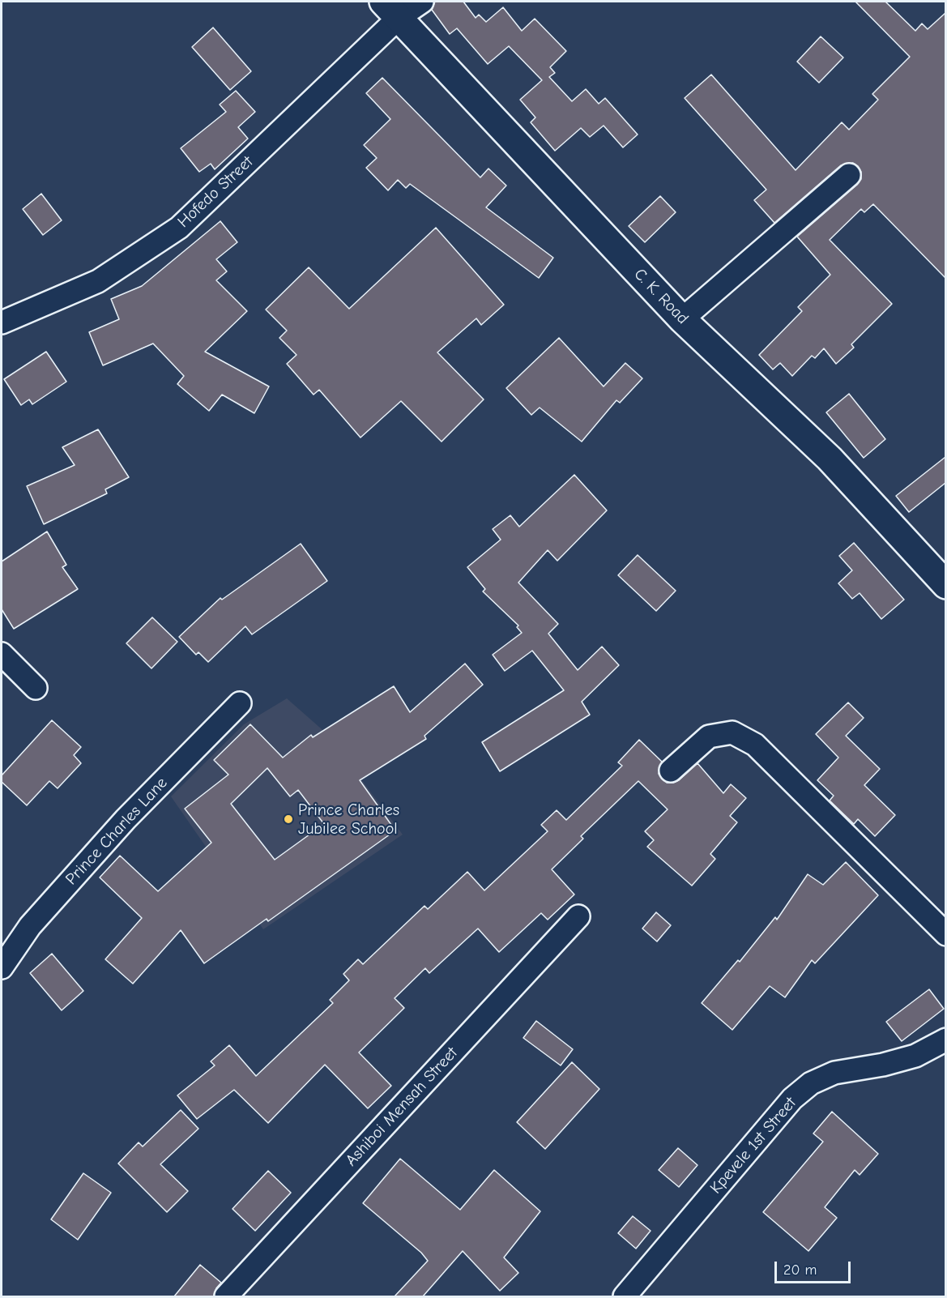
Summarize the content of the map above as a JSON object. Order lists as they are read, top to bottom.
{
  "streets": {
    "street": [
      "Hofedo Street",
      "C. K. Road",
      "Prince Charles Lane",
      "Ashiboi Mensah Street",
      "Kpevele 1st Street"
    ]
  },
  "crossings": [
    ["Hofedo Street", "C. K. Road"]
  ],
  "places": ["Prince Charles Jubilee School"],
  "scale_bar": "20 m"
}
